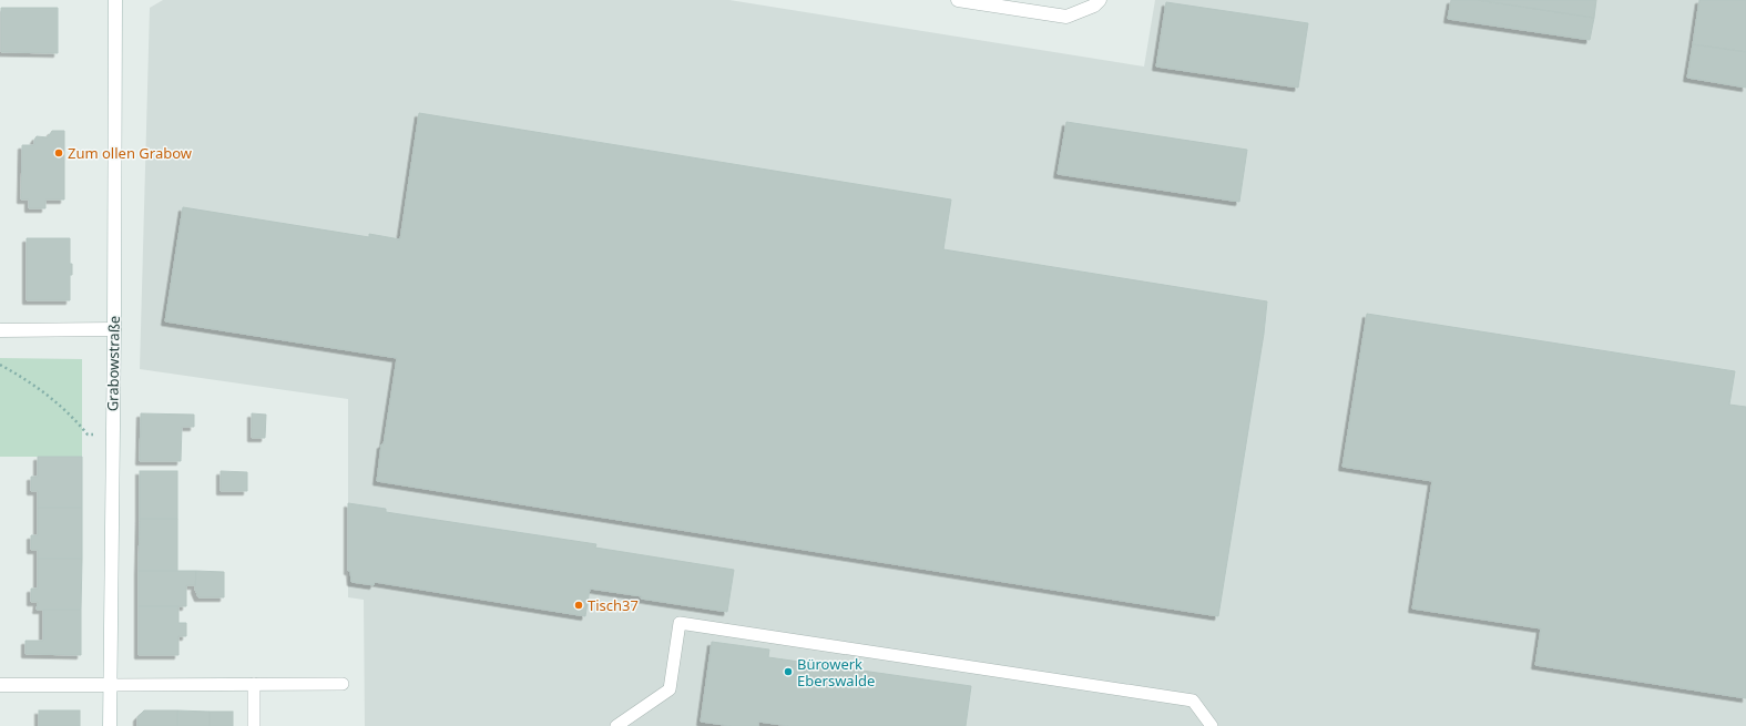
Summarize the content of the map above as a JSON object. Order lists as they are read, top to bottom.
{
  "streets": {
    "main road": ["Grabowstraße"]
  },
  "places": ["Zum ollen Grabow", "Tisch37", "Bürowerk Eberswalde"]
}
